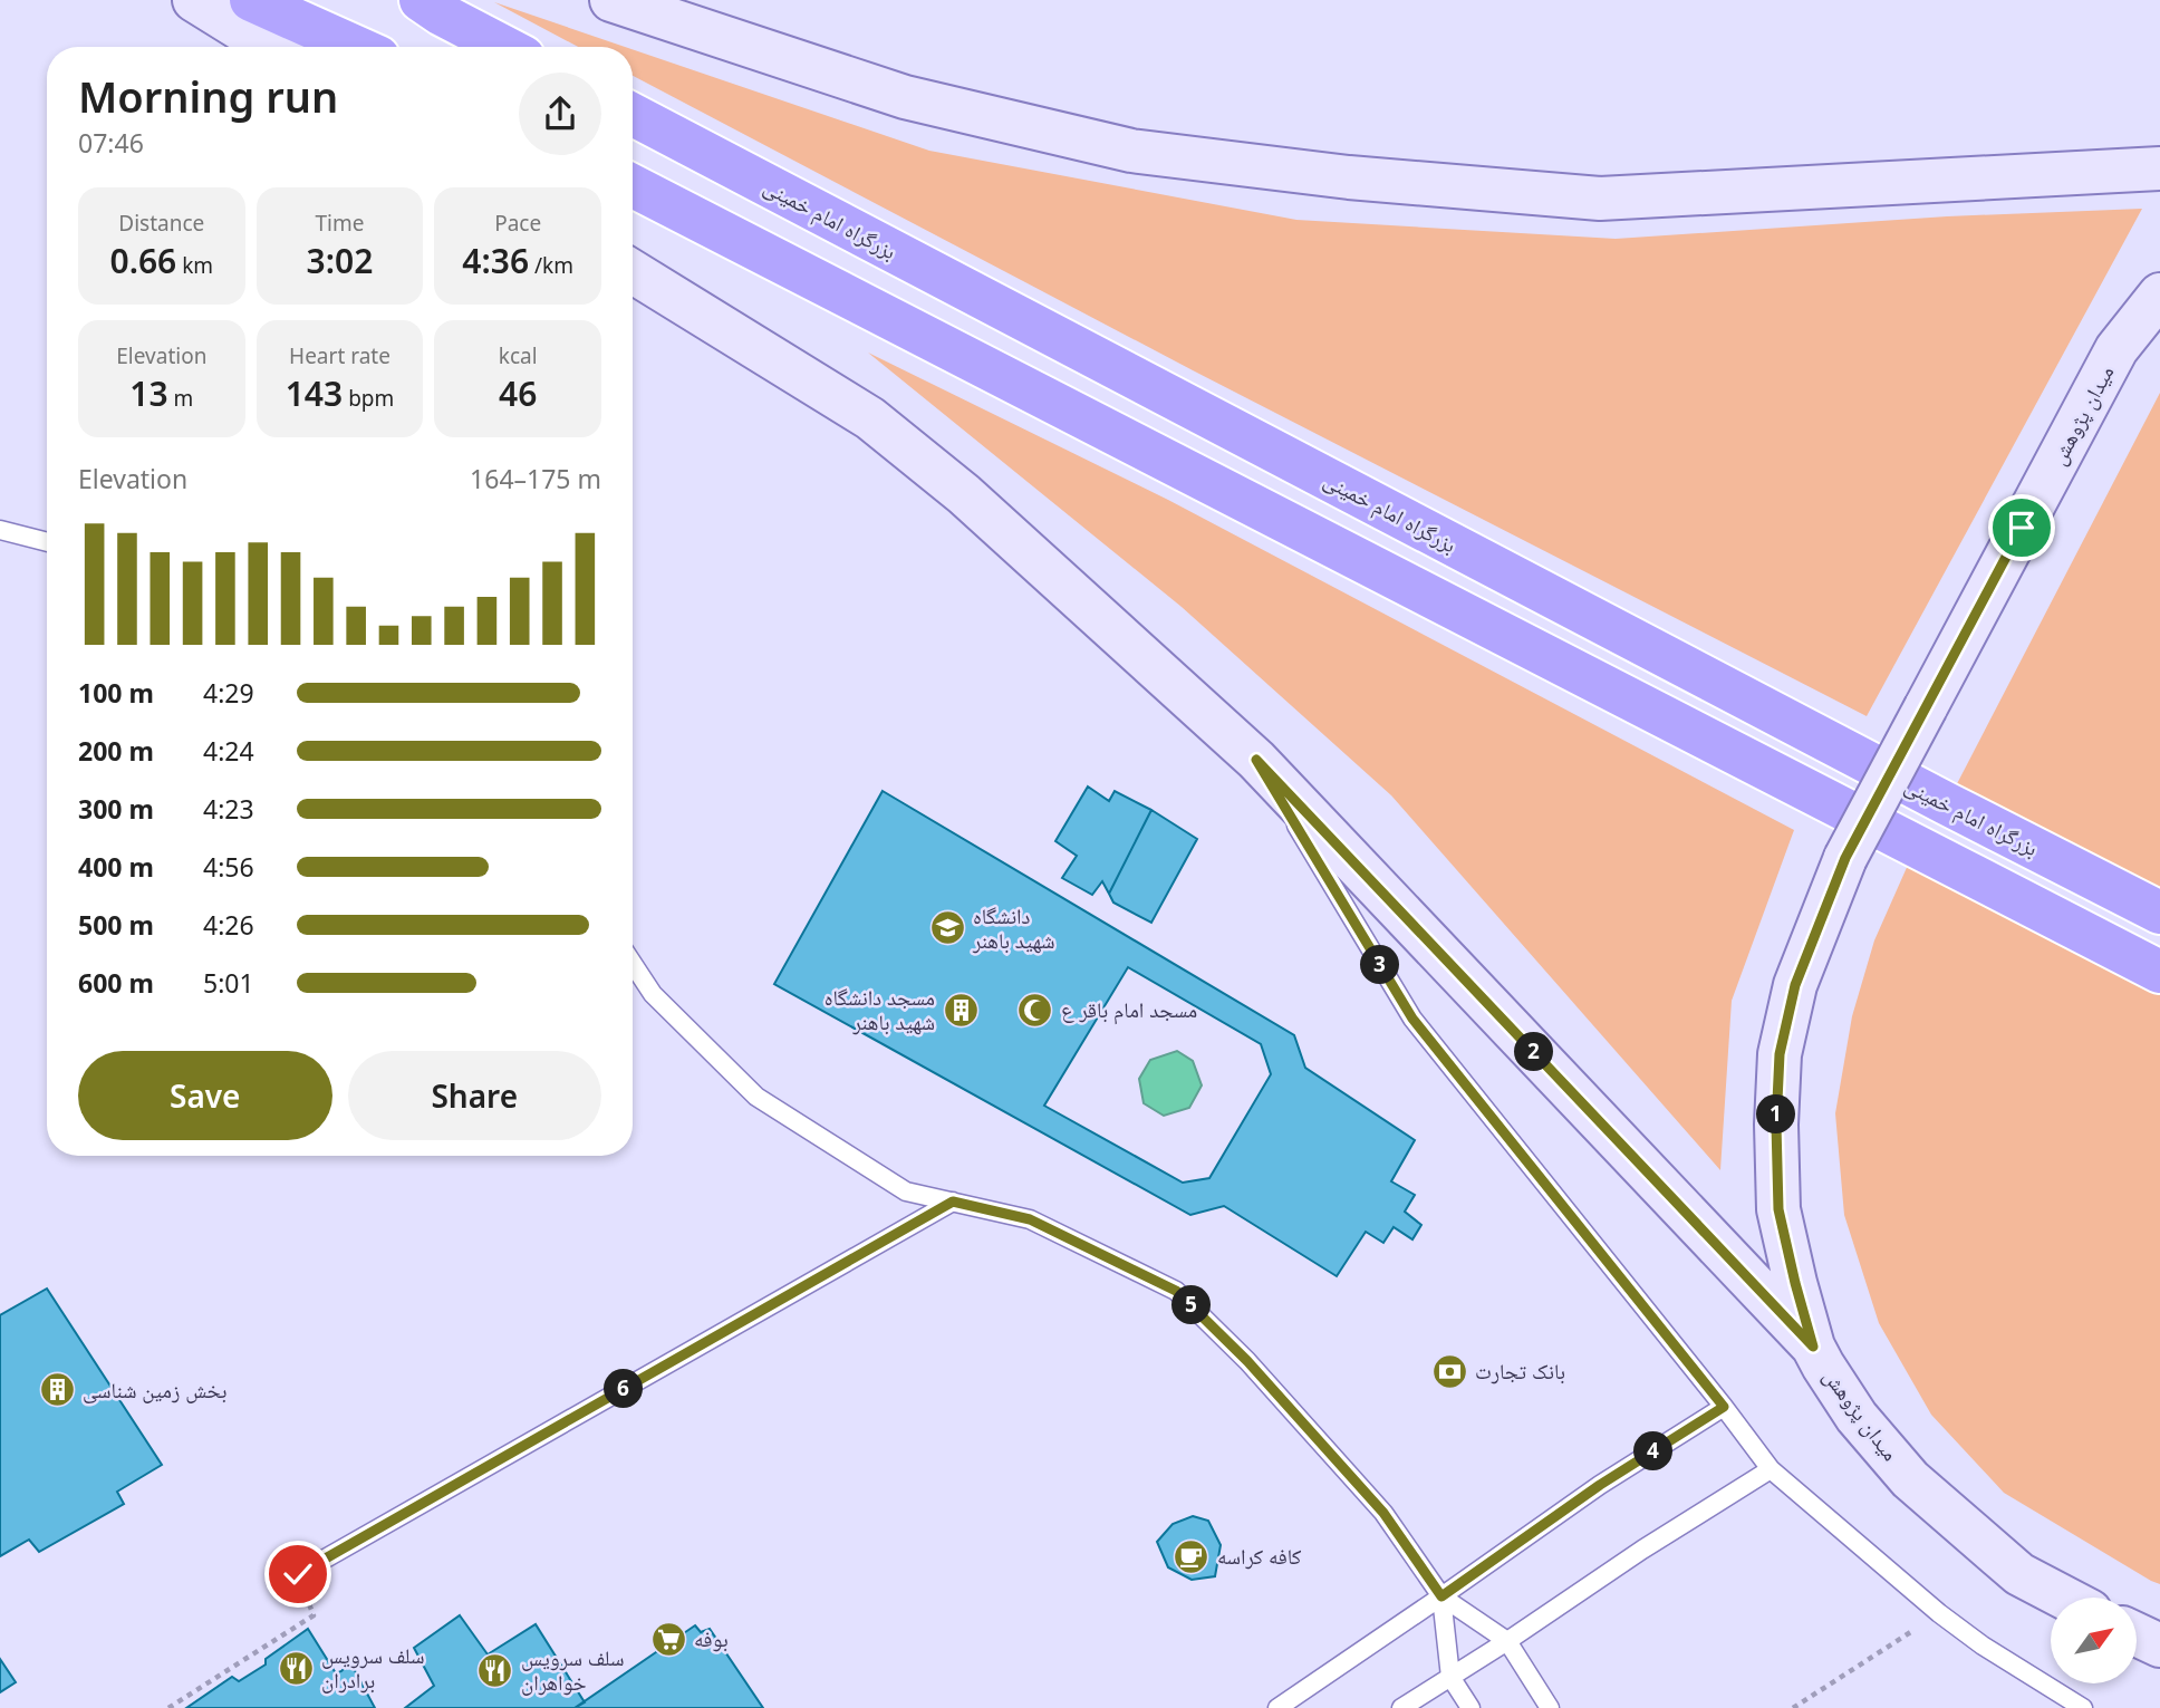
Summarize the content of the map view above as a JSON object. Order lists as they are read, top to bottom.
{
  "streets": {
    "highway": ["بزرگراه امام خمینی"],
    "main road": ["میدان پژوهش"]
  },
  "places": {
    "school or university": ["دانشگاه شهید باهنر"],
    "building": ["مسجد دانشگاه شهید باهنر", "بخش زمین شناسی"],
    "mosque": ["مسجد امام باقر ع"],
    "bank": ["بانک تجارت"],
    "cafe": ["کافه کراسه"],
    "supermarket": ["بوفه"],
    "restaurant": ["سلف سرویس برادران", "سلف سرویس خواهران"]
  },
  "north": "top right",
  "page": {
    "heading": ["Morning run", "07:46"],
    "stats": [
      ["Distance", "0.66 km"],
      ["Time", "3:02"],
      ["Pace", "4:36 /km"],
      ["Elevation", "13 m"],
      ["Heart rate", "143 bpm"],
      ["kcal", "46"]
    ],
    "chart": ["Elevation", "164–175 m"],
    "list": [
      {
        "name": "100 m",
        "note": "4:29"
      },
      {
        "name": "200 m",
        "note": "4:24"
      },
      {
        "name": "300 m",
        "note": "4:23"
      },
      {
        "name": "400 m",
        "note": "4:56"
      },
      {
        "name": "500 m",
        "note": "4:26"
      },
      {
        "name": "600 m",
        "note": "5:01"
      }
    ],
    "pins": [
      "3",
      "2",
      "1",
      "5",
      "6",
      "4"
    ],
    "buttons": ["Save", "Share"]
  }
}
